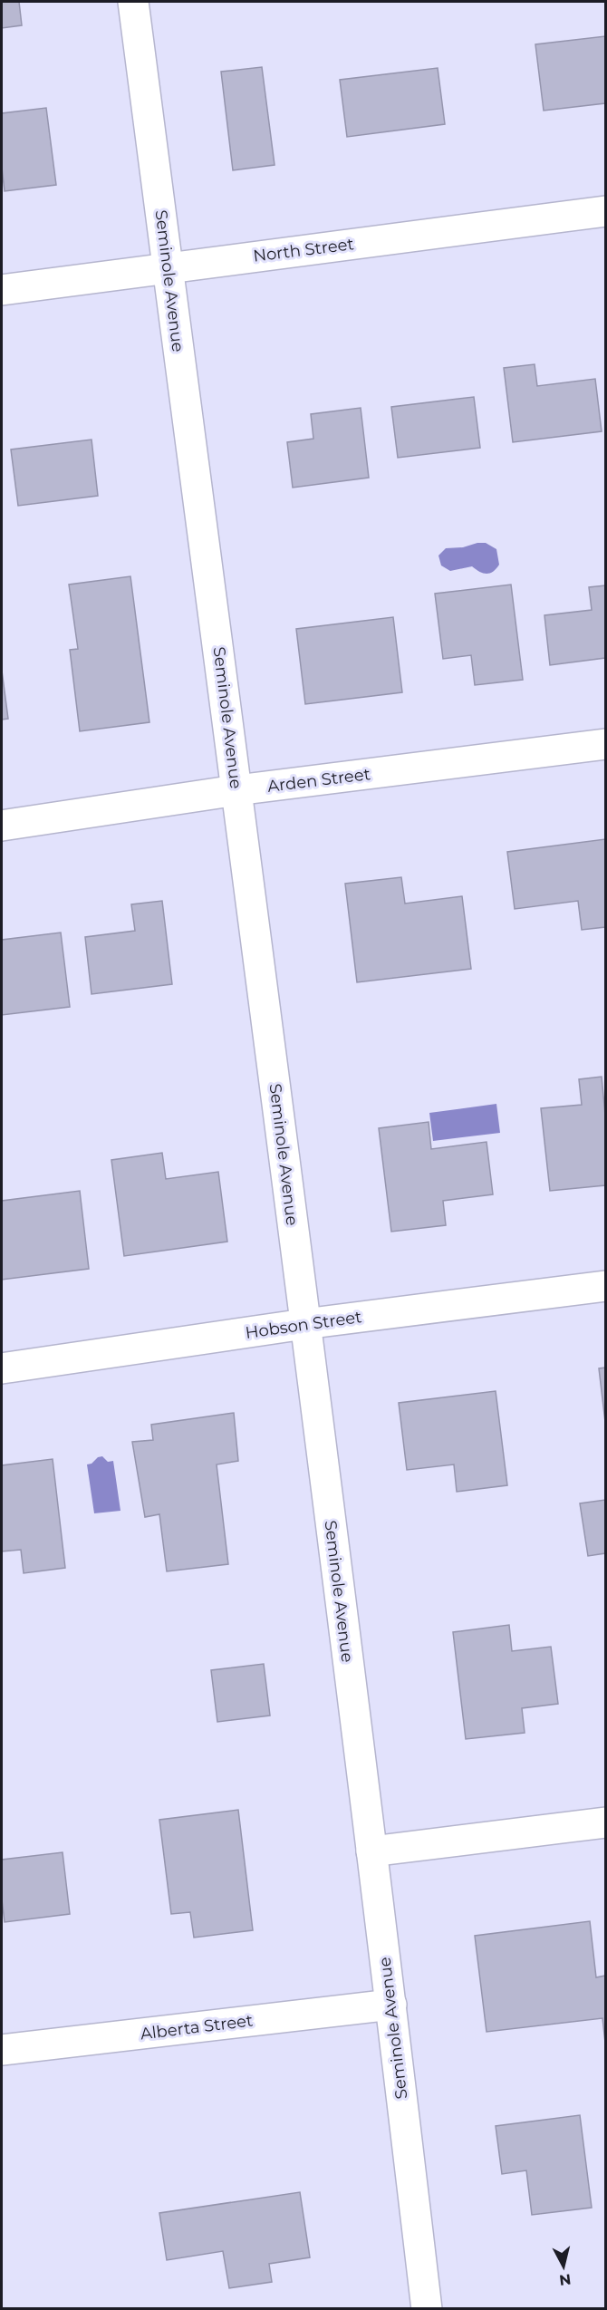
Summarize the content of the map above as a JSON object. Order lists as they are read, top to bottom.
{
  "streets": {
    "street": [
      "North Street",
      "Seminole Avenue",
      "Arden Street",
      "Hobson Street",
      "Alberta Street"
    ]
  },
  "crossings": [
    ["North Street", "Seminole Avenue"],
    ["Seminole Avenue", "Arden Street"],
    ["Seminole Avenue", "Hobson Street"],
    ["Seminole Avenue", "Alberta Street"]
  ],
  "north": "bottom"
}
